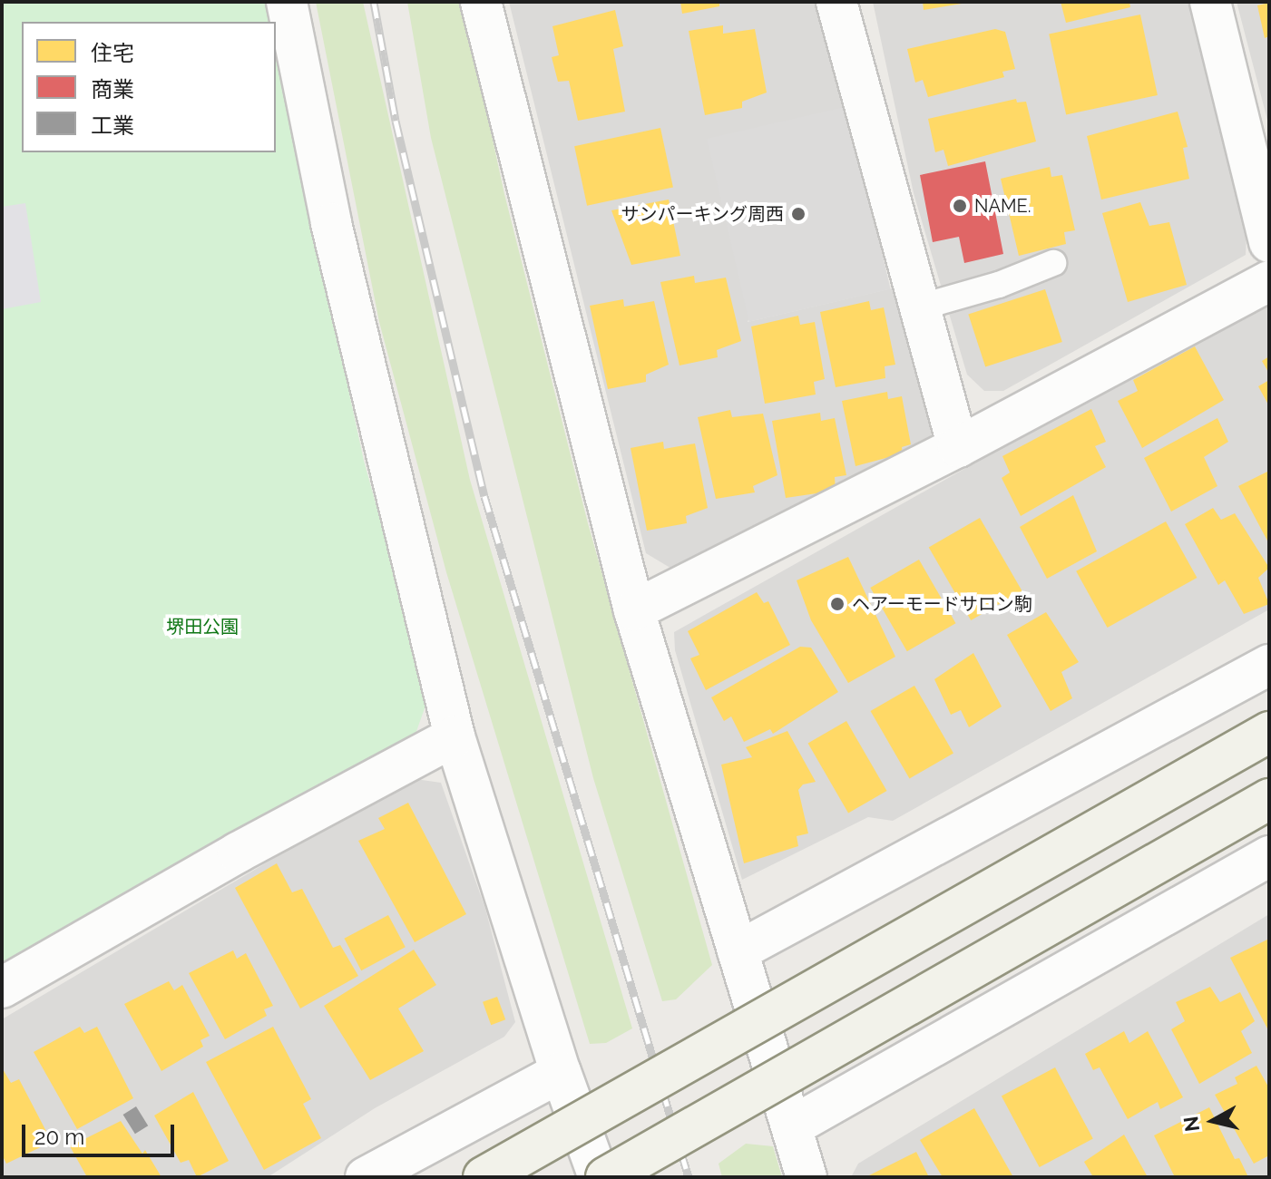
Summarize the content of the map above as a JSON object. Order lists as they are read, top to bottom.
{
  "parks": ["堺田公園"],
  "places": ["NAME.", "サンパーキング周西", "ヘアーモードサロン駒"],
  "legend": ["住宅", "商業", "工業"],
  "scale_bar": "20 m",
  "north": "left"
}
